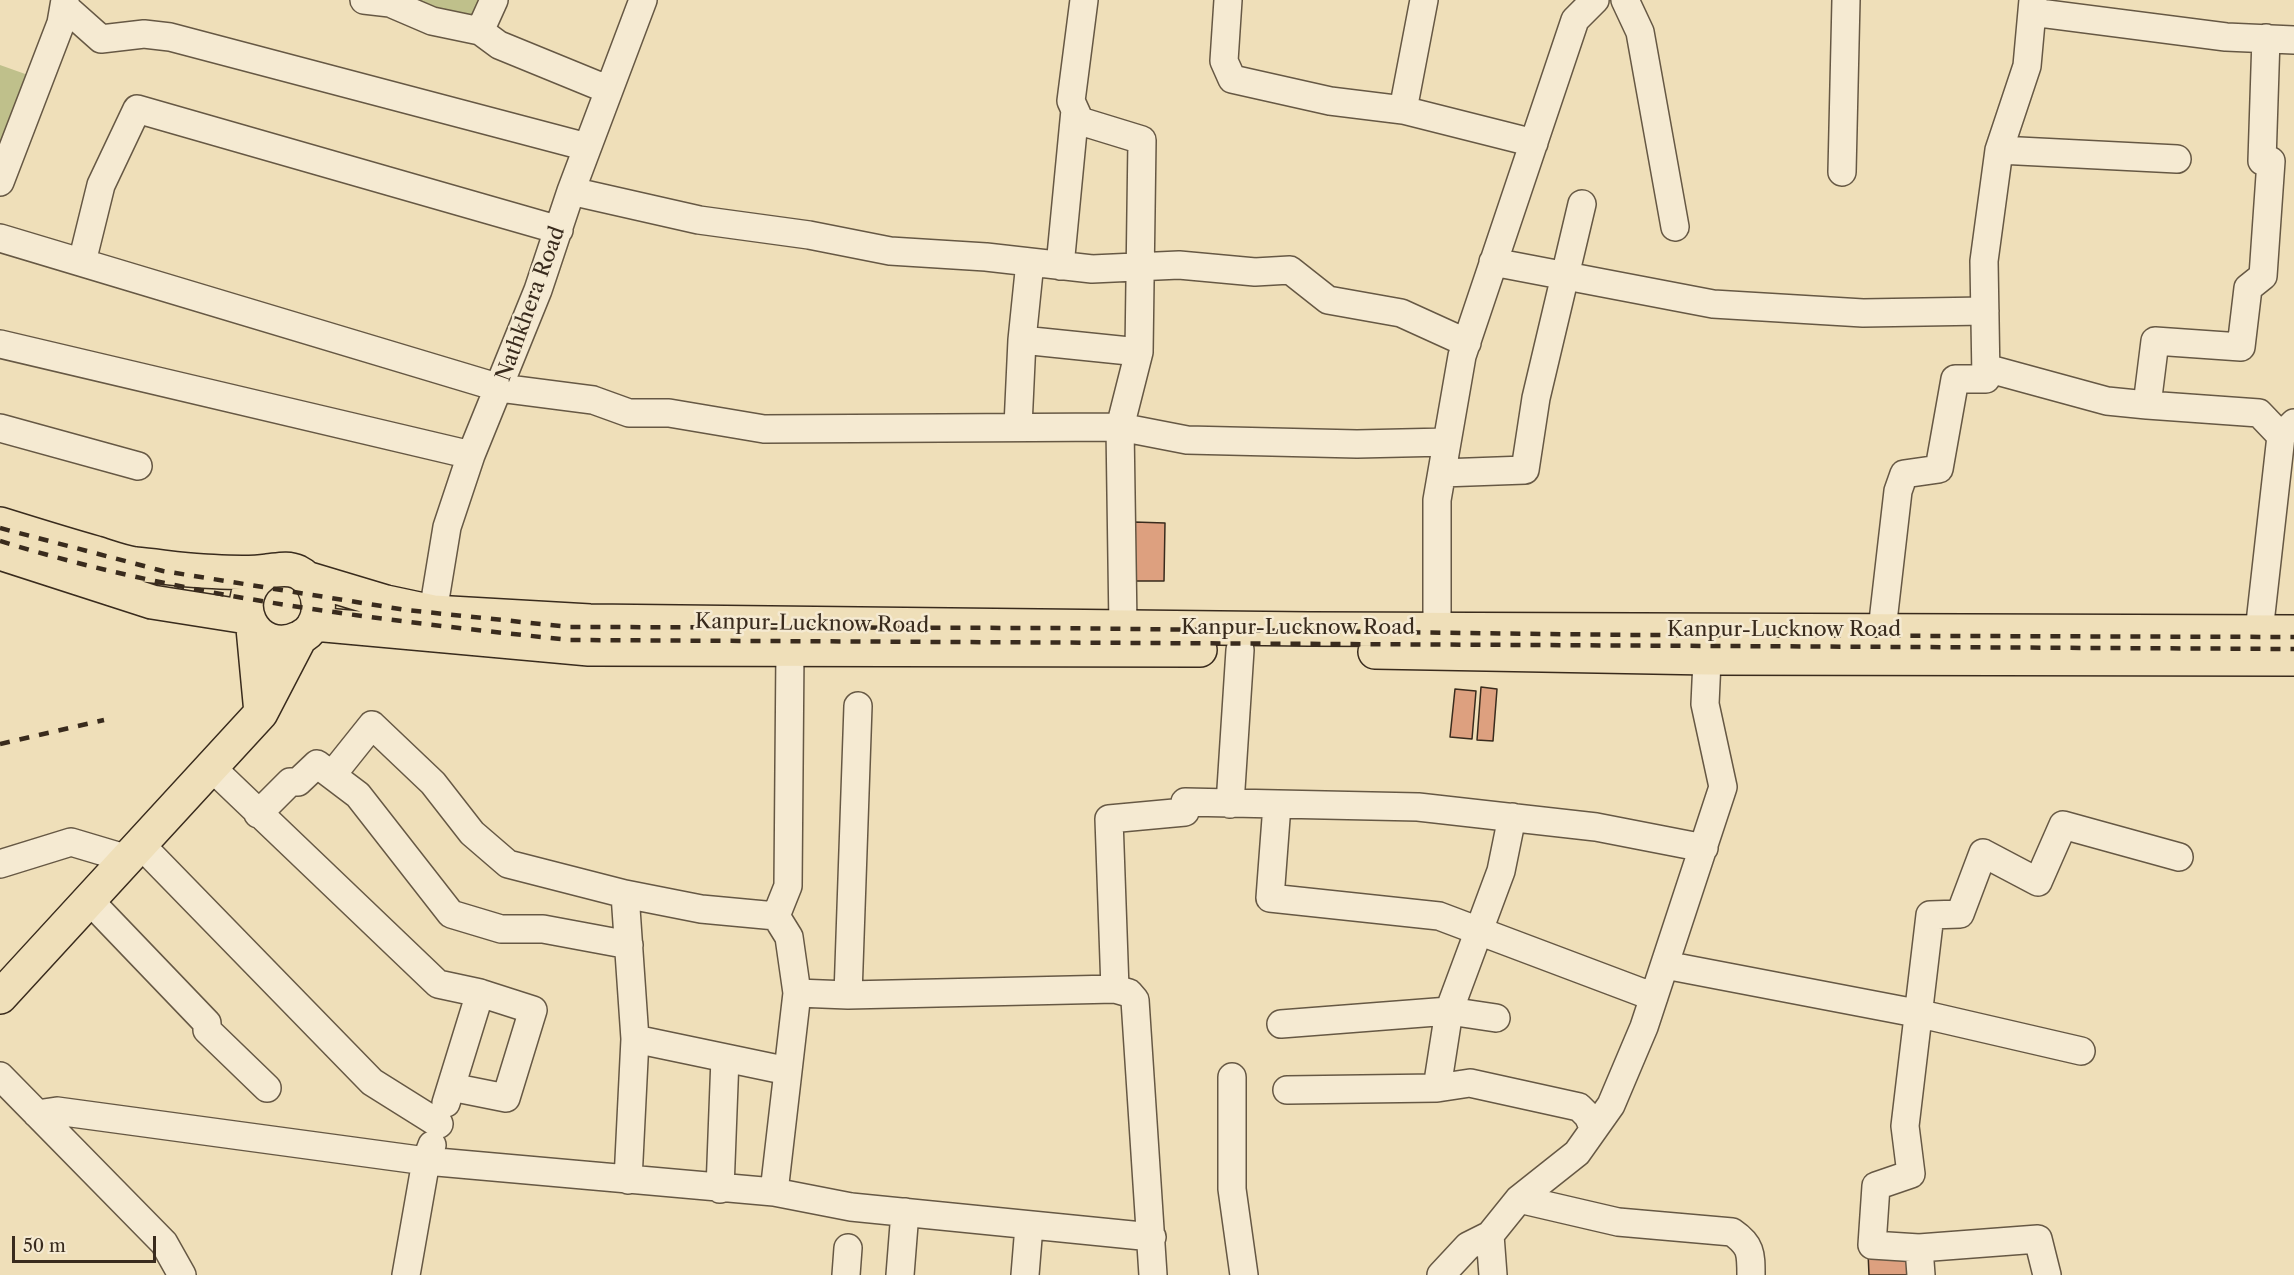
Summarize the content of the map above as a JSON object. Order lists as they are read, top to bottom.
{
  "streets": {
    "main road": ["Kanpur-Lucknow Road"],
    "street": ["Nathkhera Road"]
  },
  "crossings": [
    ["Nathkhera Road", "Kanpur-Lucknow Road"]
  ],
  "scale_bar": "50 m"
}
